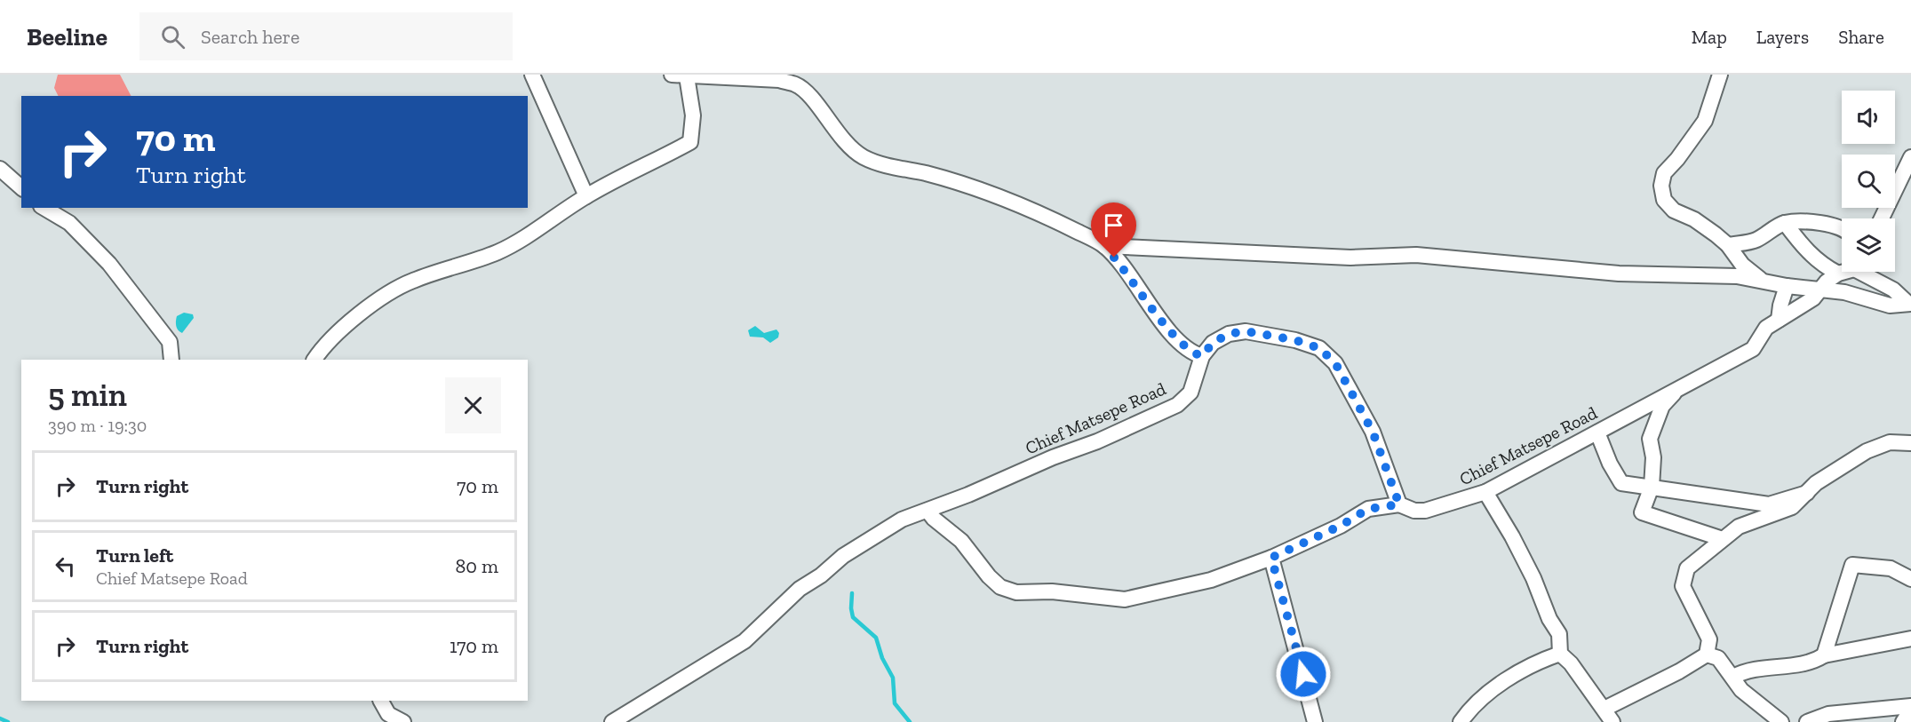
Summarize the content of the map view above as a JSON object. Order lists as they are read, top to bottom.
{
  "streets": {
    "street": ["Chief Matsepe Road"]
  },
  "page": {
    "header": "Beeline",
    "search": "Search here",
    "nav": ["Map", "Layers", "Share"],
    "turn": ["70 m", "Turn right"],
    "heading": ["5 min", "390 m · 19:30"],
    "list": [
      {
        "name": "Turn right",
        "value": "70 m"
      },
      {
        "name": "Turn left",
        "note": "Chief Matsepe Road",
        "value": "80 m"
      },
      {
        "name": "Turn right",
        "value": "170 m"
      }
    ]
  }
}
